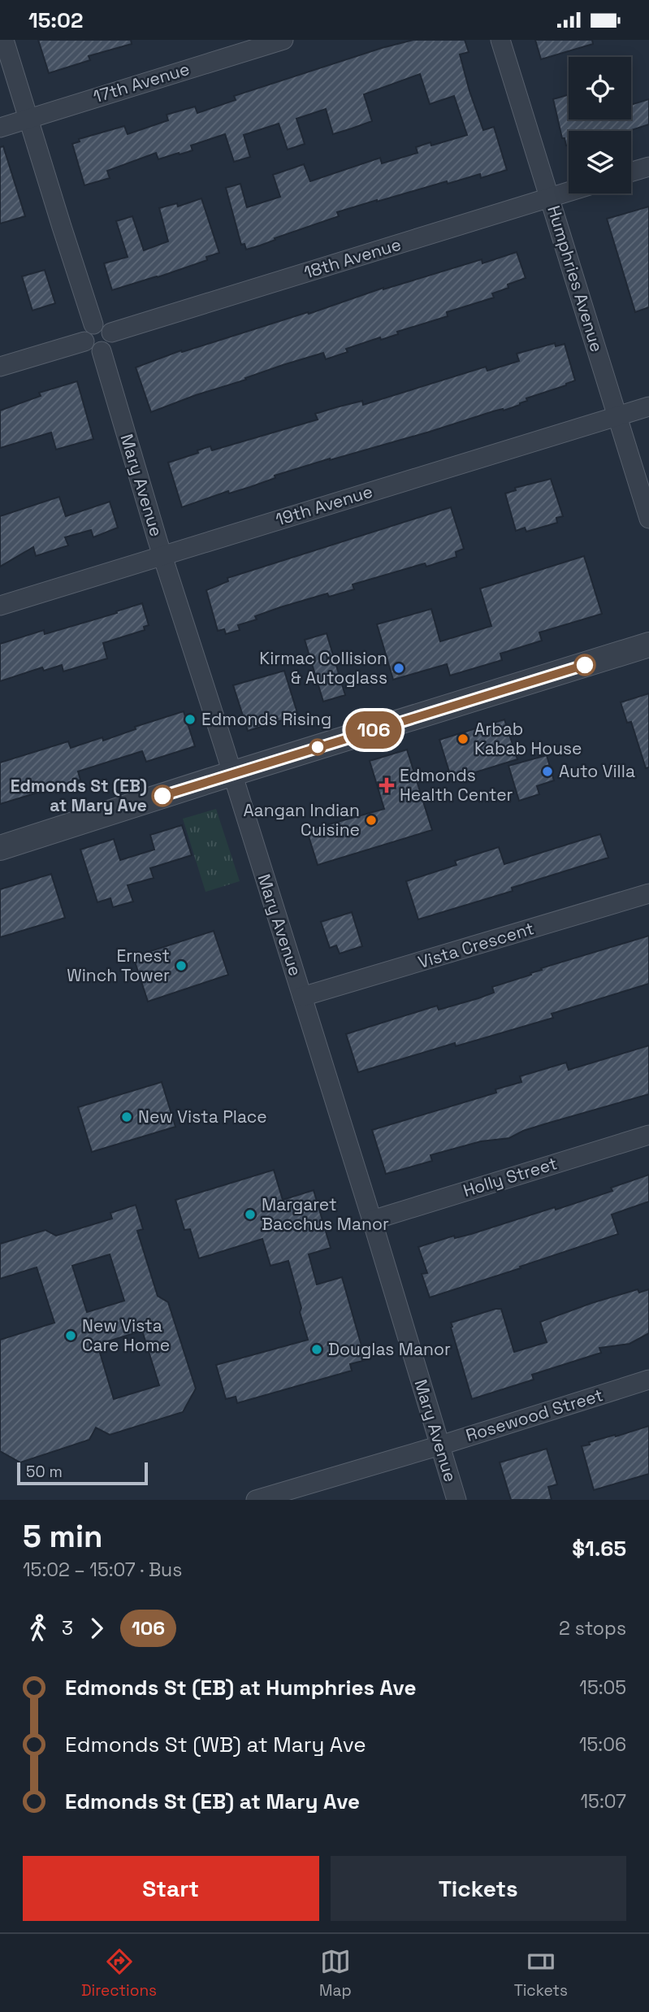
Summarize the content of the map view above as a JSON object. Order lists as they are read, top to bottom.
{
  "streets": {
    "street": [
      "17th Avenue",
      "18th Avenue",
      "Humphries Avenue",
      "Mary Avenue",
      "19th Avenue",
      "Vista Crescent",
      "Holly Street",
      "Rosewood Street"
    ]
  },
  "crossings": [
    ["18th Avenue", "Humphries Avenue"],
    ["18th Avenue", "Mary Avenue"],
    ["Humphries Avenue", "19th Avenue"],
    ["Mary Avenue", "19th Avenue"],
    ["Mary Avenue", "Vista Crescent"],
    ["Mary Avenue", "Holly Street"],
    ["Mary Avenue", "Rosewood Street"]
  ],
  "places": {
    "other": [
      "Kirmac Collision & Autoglass",
      "Edmonds Rising",
      "Arbab Kabab House",
      "Auto Villa",
      "Edmonds St (EB) at Mary Ave",
      "Aangan Indian Cuisine",
      "Ernest Winch Tower",
      "New Vista Place",
      "Margaret Bacchus Manor",
      "New Vista Care Home",
      "Douglas Manor"
    ],
    "health": ["Edmonds Health Center"]
  },
  "lines": ["bus line 106"],
  "scale_bar": "50 m",
  "page": {
    "status": "15:02",
    "on_map": "106",
    "scale": "50 m",
    "heading": ["5 min", "15:02 – 15:07 · Bus", "$1.65"],
    "legs": ["3", "106", "2 stops"],
    "list": [
      {
        "name": "Edmonds St (EB) at Humphries Ave",
        "value": "15:05"
      },
      {
        "name": "Edmonds St (WB) at Mary Ave",
        "value": "15:06"
      },
      {
        "name": "Edmonds St (EB) at Mary Ave",
        "value": "15:07"
      }
    ],
    "buttons": ["Start", "Tickets"],
    "tabs": ["Directions", "Map", "Tickets"]
  }
}
